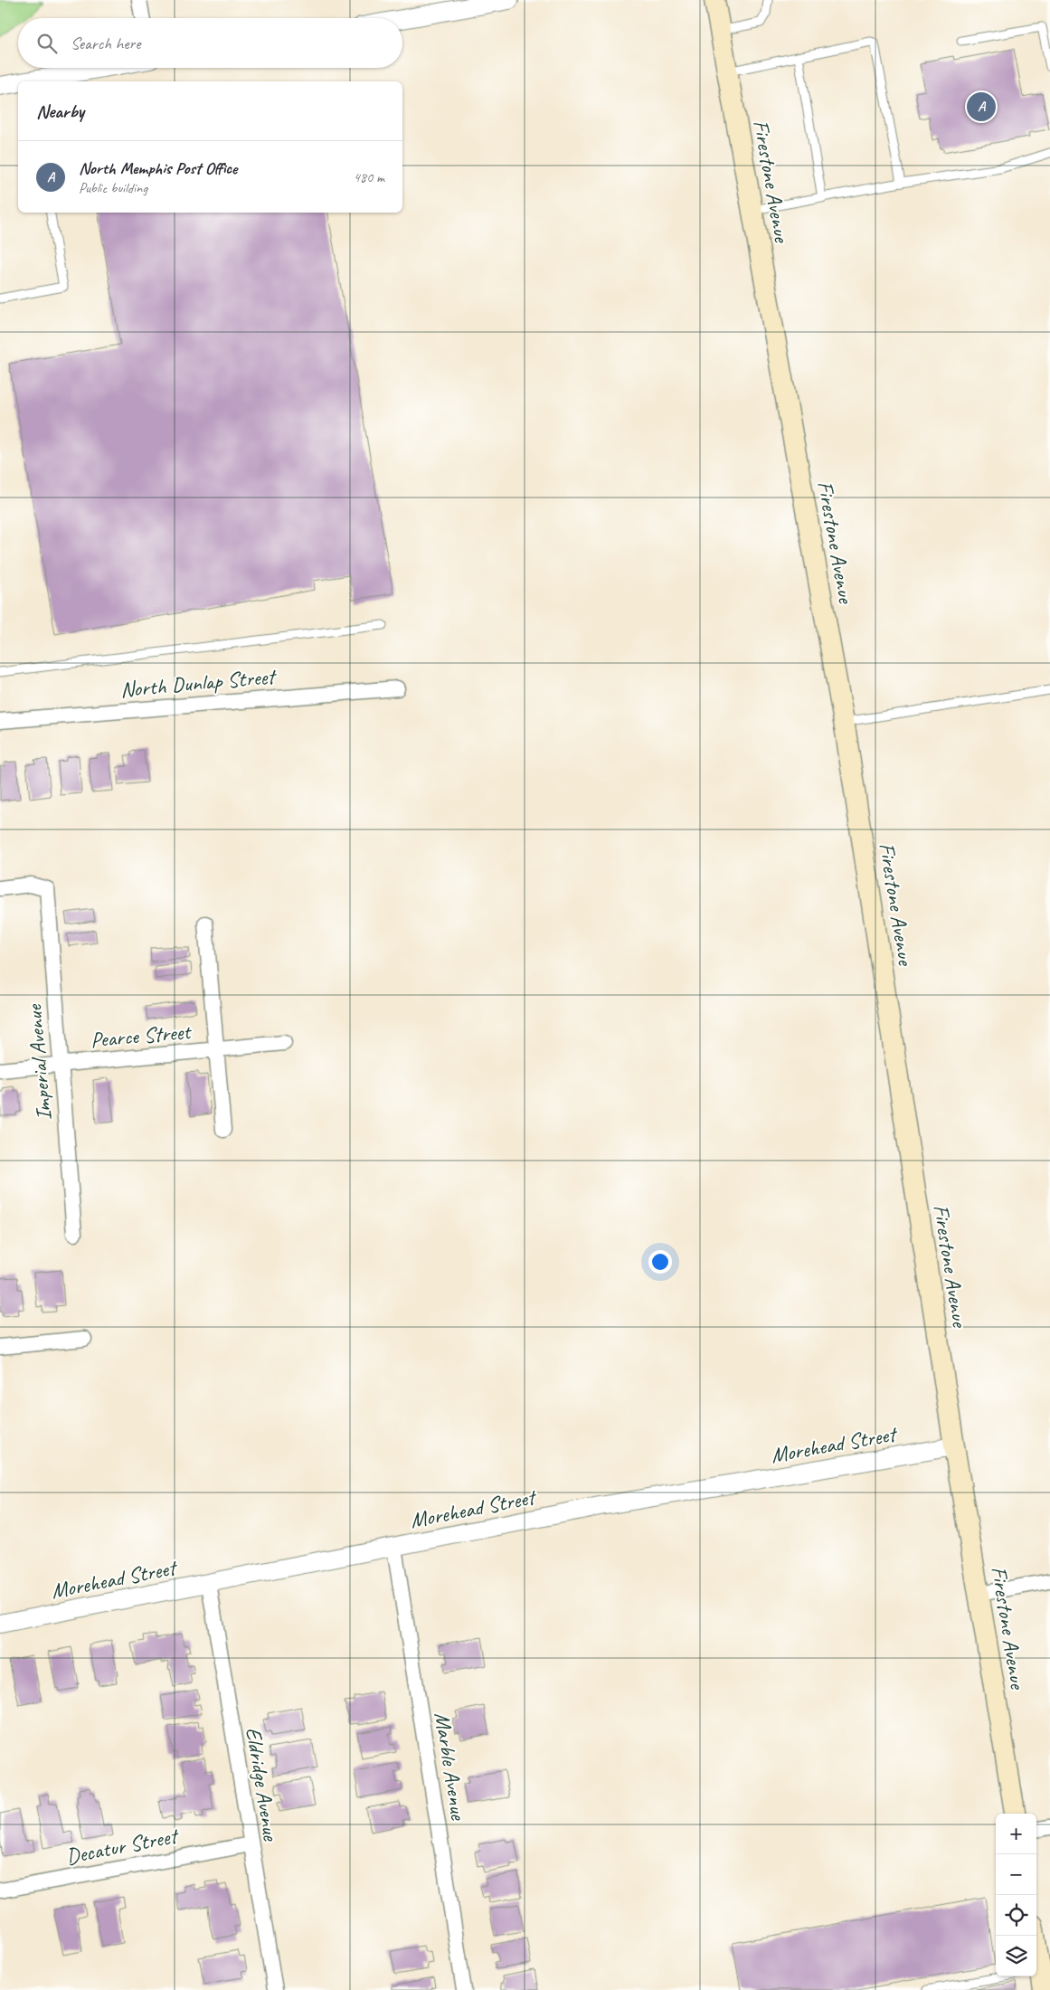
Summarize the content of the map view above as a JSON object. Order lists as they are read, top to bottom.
{
  "streets": {
    "main road": ["Firestone Avenue"],
    "street": [
      "North Dunlap Street",
      "Pearce Street",
      "Imperial Avenue",
      "Morehead Street",
      "Marble Avenue",
      "Eldridge Avenue",
      "Decatur Street"
    ]
  },
  "crossings": [
    ["Firestone Avenue", "Morehead Street"],
    ["Pearce Street", "Imperial Avenue"],
    ["Morehead Street", "Marble Avenue"],
    ["Morehead Street", "Eldridge Avenue"],
    ["Eldridge Avenue", "Decatur Street"]
  ],
  "page": {
    "search": "Search here",
    "heading": "Nearby",
    "pins": "A",
    "list": [
      {
        "mark": "A",
        "name": "North Memphis Post Office",
        "note": "Public building",
        "value": "480 m"
      }
    ],
    "map_buttons": ["+", "−"]
  }
}
